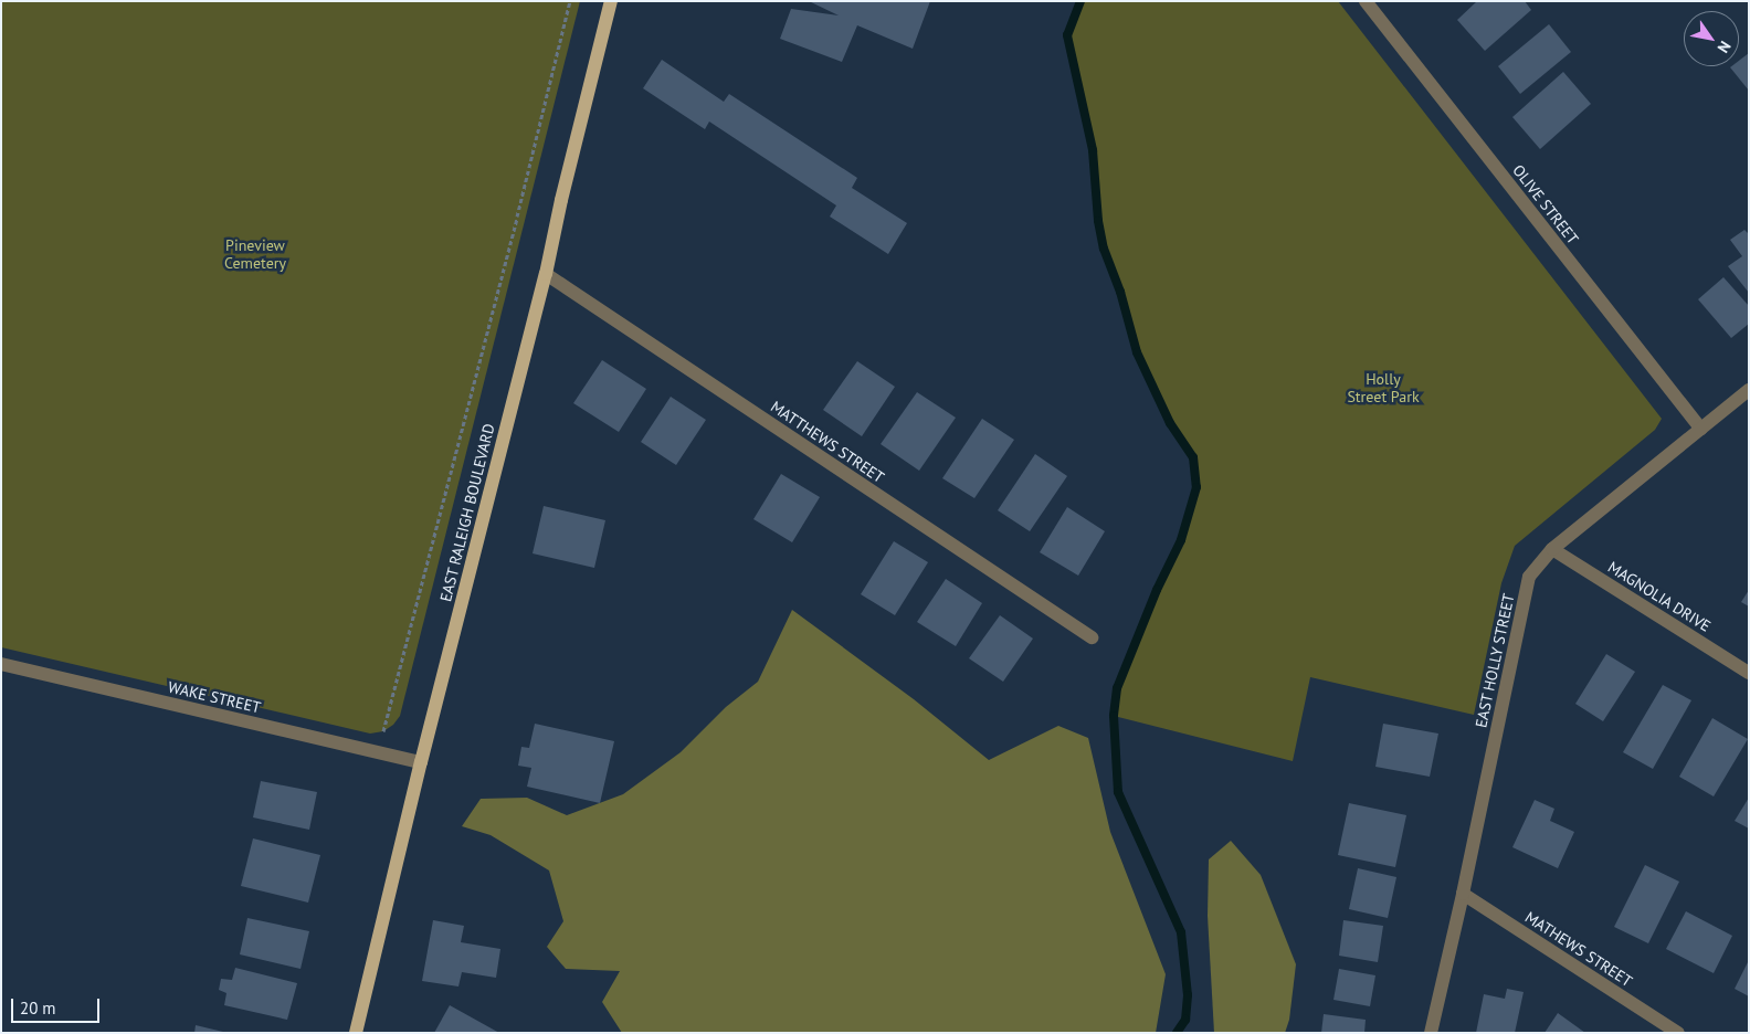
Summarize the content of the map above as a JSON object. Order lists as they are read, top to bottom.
{
  "streets": {
    "main road": ["EAST RALEIGH BOULEVARD"],
    "street": [
      "OLIVE STREET",
      "MATTHEWS STREET",
      "MAGNOLIA DRIVE",
      "EAST HOLLY STREET",
      "WAKE STREET",
      "MATHEWS STREET"
    ]
  },
  "crossings": [
    ["OLIVE STREET", "EAST HOLLY STREET"],
    ["MATTHEWS STREET", "EAST RALEIGH BOULEVARD"],
    ["EAST RALEIGH BOULEVARD", "WAKE STREET"],
    ["MAGNOLIA DRIVE", "EAST HOLLY STREET"],
    ["EAST HOLLY STREET", "MATHEWS STREET"]
  ],
  "parks": ["Pineview Cemetery", "Holly Street Park"],
  "scale_bar": "20 m",
  "north": "bottom right"
}
